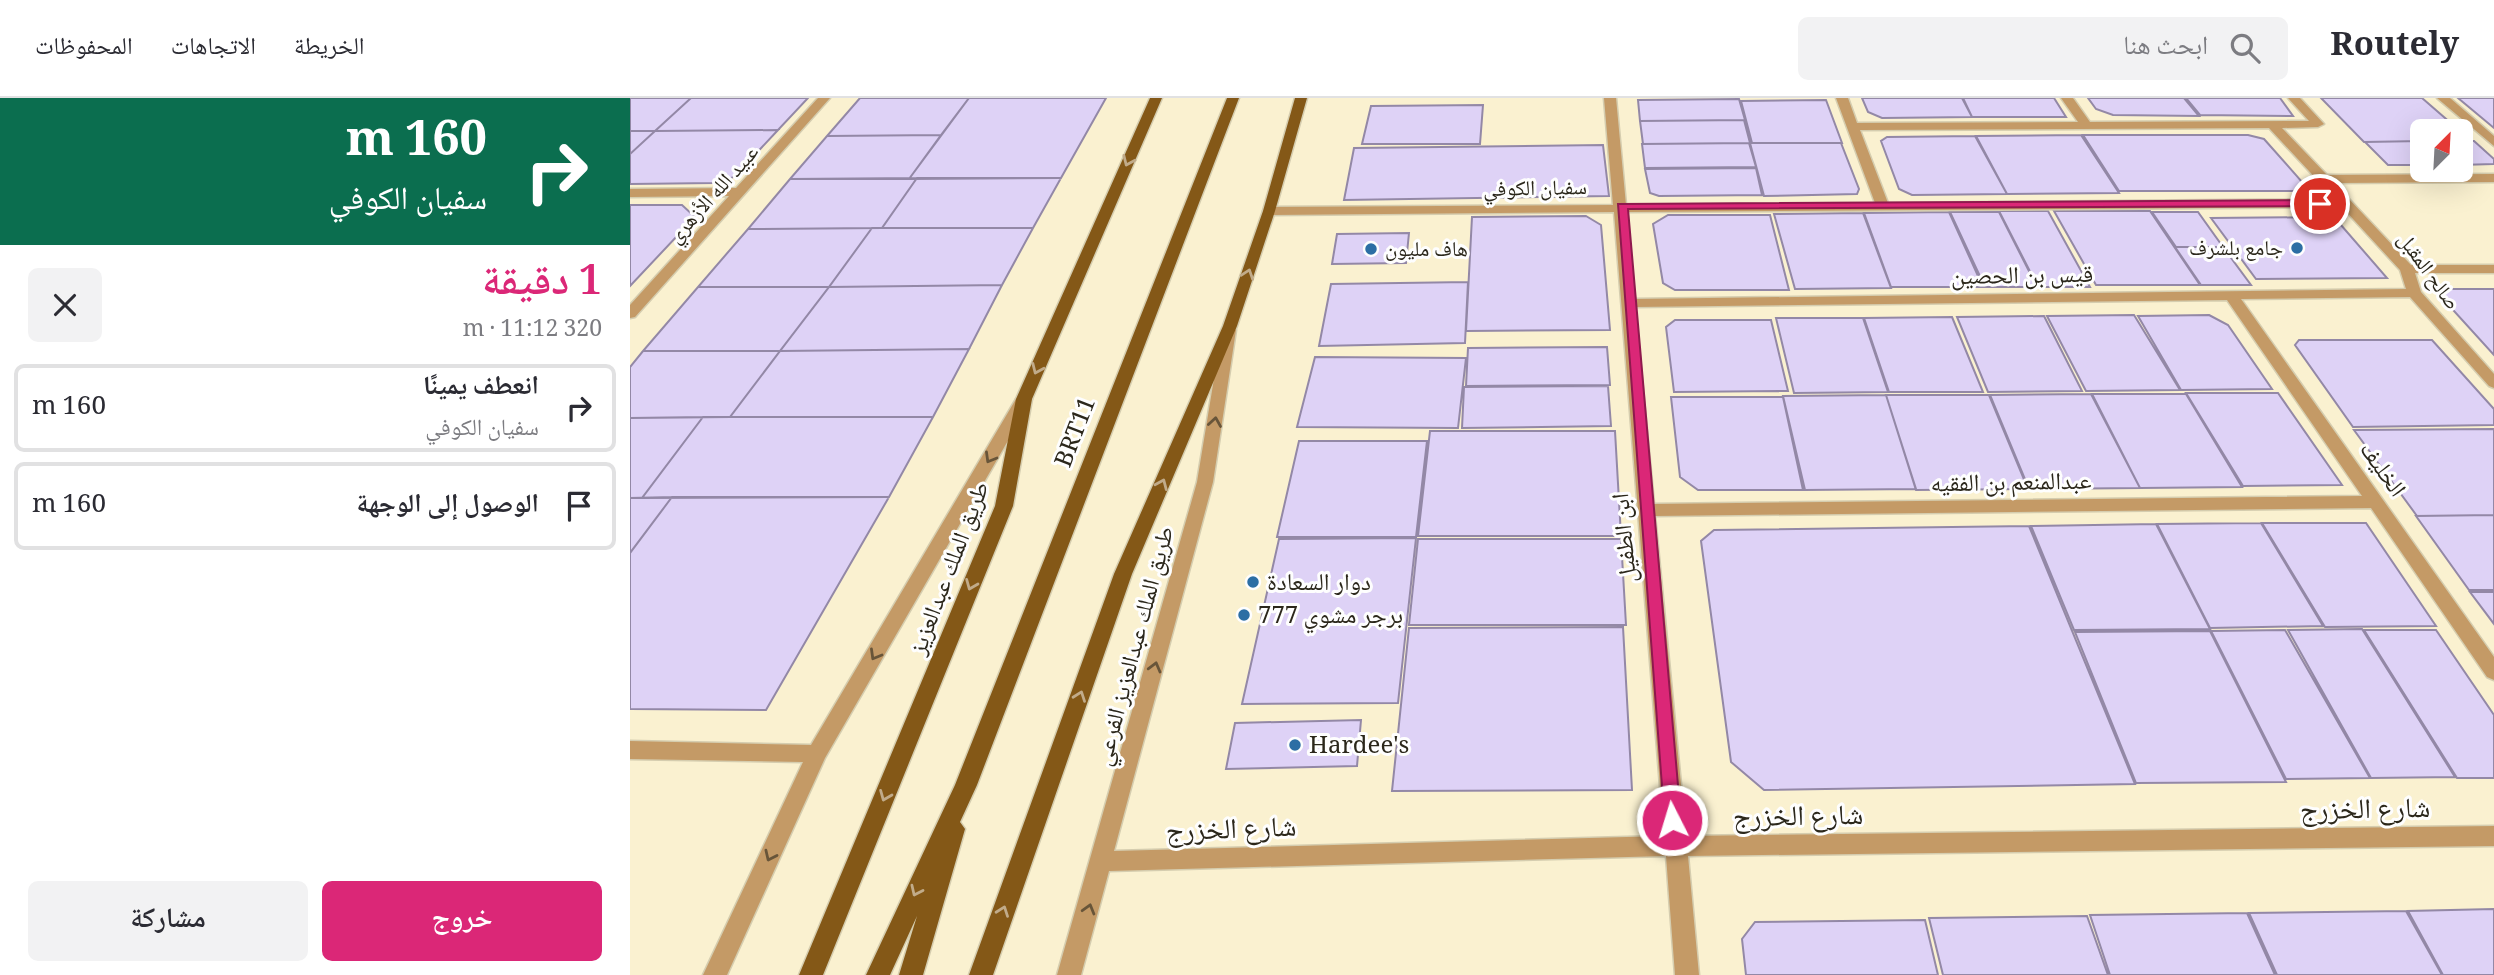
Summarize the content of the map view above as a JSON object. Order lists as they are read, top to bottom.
{
  "streets": {
    "main road": ["BRT11", "طريق الملك عبدالعزيز"],
    "street": [
      "سفيان الكوفي",
      "عبيد الله الأزهري",
      "صالح المقبل",
      "قيس بن الحصين",
      "الخليف",
      "عبدالمنعم بن الفقيه",
      "ابن الطفيل",
      "طريق الملك عبدالعزيز الفرعي",
      "شارع الخزرج"
    ]
  },
  "crossings": [
    ["سفيان الكوفي", "صالح المقبل"],
    ["سفيان الكوفي", "ابن الطفيل"],
    ["صالح المقبل", "قيس بن الحصين"],
    ["قيس بن الحصين", "الخليف"],
    ["قيس بن الحصين", "ابن الطفيل"],
    ["الخليف", "عبدالمنعم بن الفقيه"],
    ["عبدالمنعم بن الفقيه", "ابن الطفيل"],
    ["ابن الطفيل", "شارع الخزرج"],
    ["طريق الملك عبدالعزيز الفرعي", "شارع الخزرج"]
  ],
  "one_way": ["طريق الملك عبدالعزيز الفرعي"],
  "places": [
    "جامع بلشرف",
    "هاف مليون",
    "دوار السعادة",
    "777 برجر مشوي",
    "Hardee's"
  ],
  "north": "top right",
  "page": {
    "header": "Routely",
    "search": "ابحث هنا",
    "nav": ["الخريطة", "الاتجاهات", "المحفوظات"],
    "turn": ["160 m", "سفيان الكوفي"],
    "heading": ["1 دقيقة", "320 m · 11:12"],
    "list": [
      {
        "name": "انعطف يمينًا",
        "note": "سفيان الكوفي",
        "value": "160 m"
      },
      {
        "name": "الوصول إلى الوجهة",
        "value": "160 m"
      }
    ],
    "buttons": ["خروج", "مشاركة"]
  }
}
